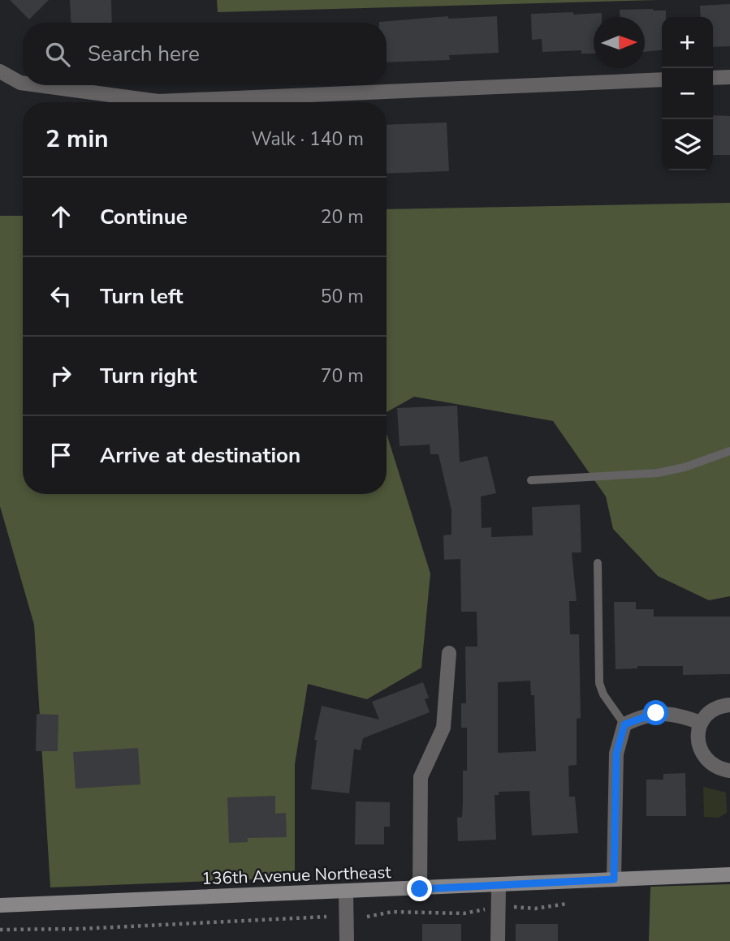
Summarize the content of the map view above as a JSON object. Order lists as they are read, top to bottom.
{
  "streets": {
    "street": ["136th Avenue Northeast"]
  },
  "north": "right",
  "page": {
    "map_buttons": ["+", "−"],
    "search": "Search here",
    "heading": ["2 min", "Walk · 140 m"],
    "list": [
      ["Continue", "20 m"],
      ["Turn left", "50 m"],
      ["Turn right", "70 m"],
      "Arrive at destination"
    ]
  }
}
